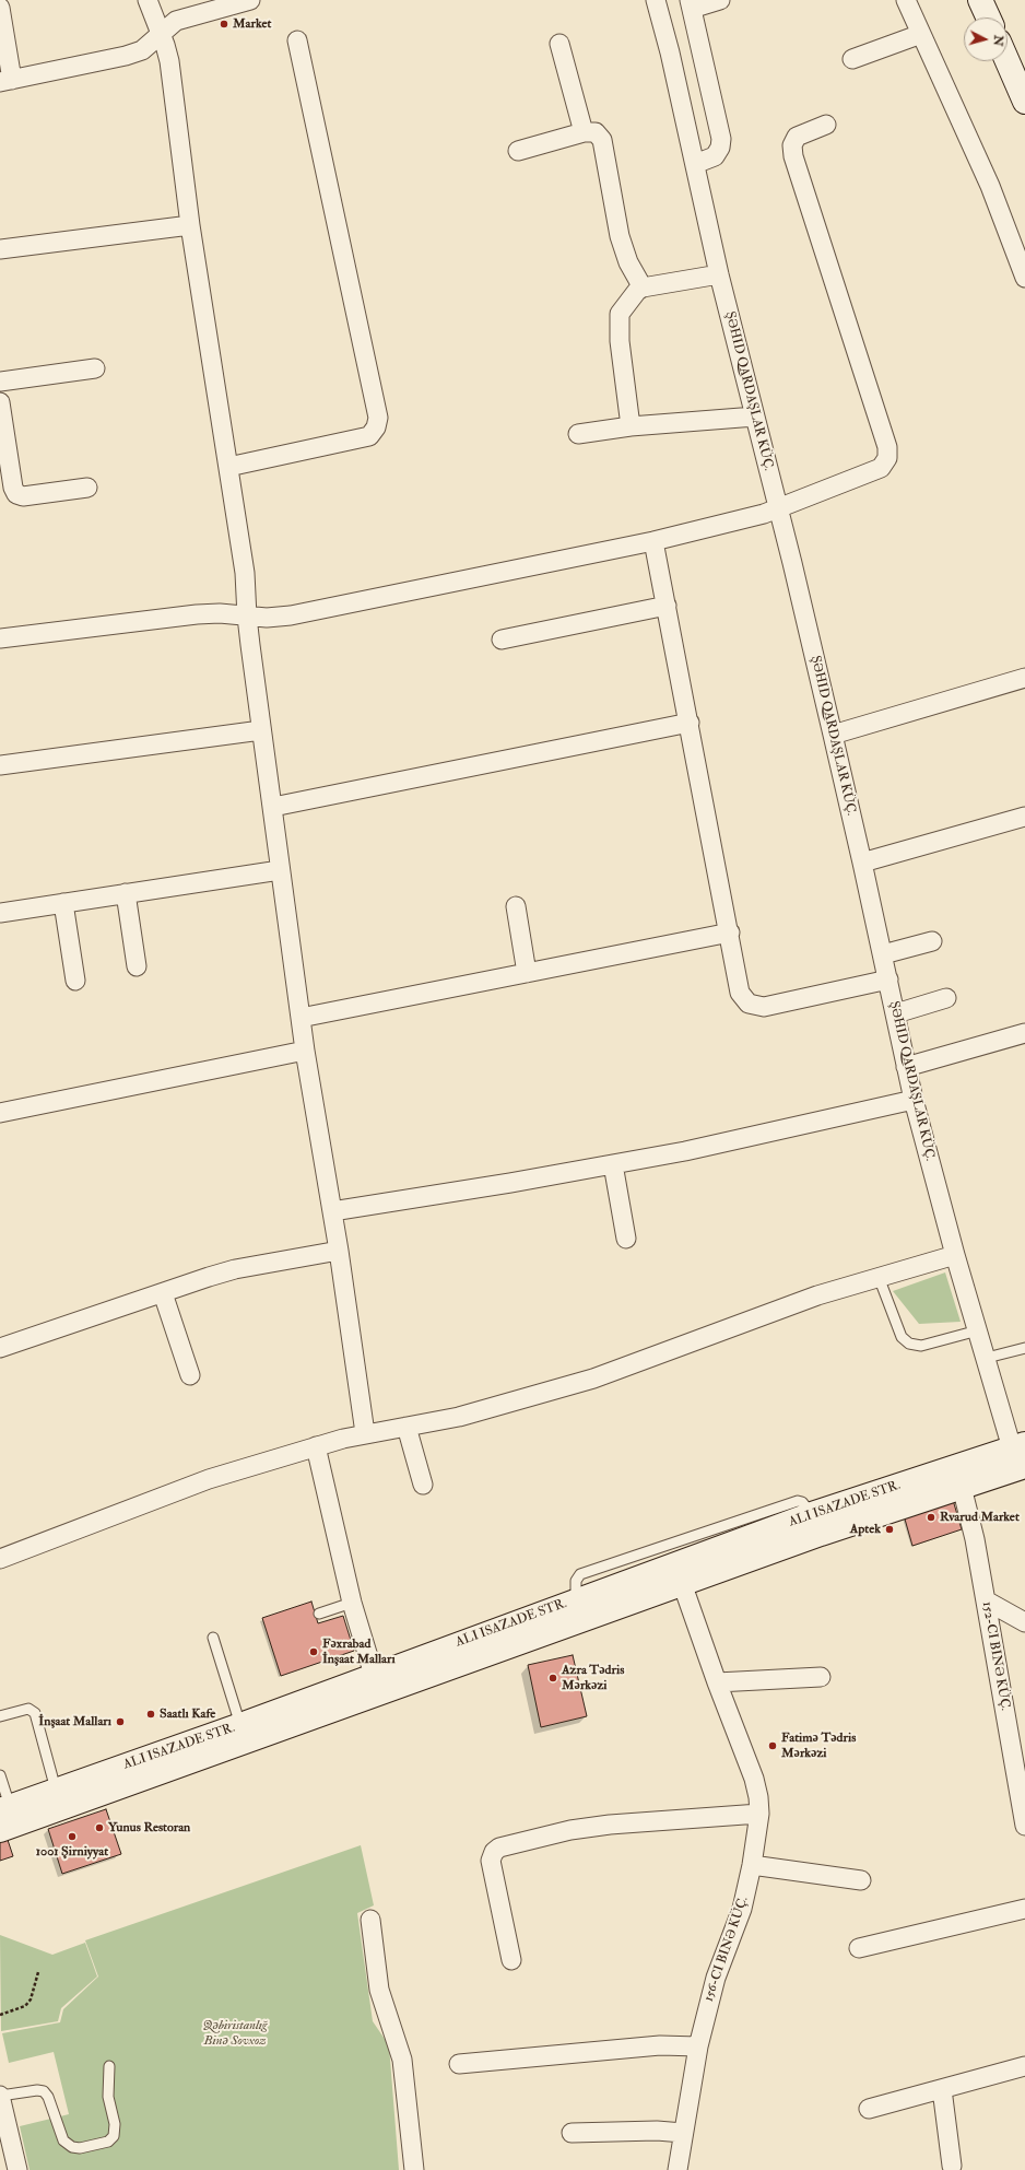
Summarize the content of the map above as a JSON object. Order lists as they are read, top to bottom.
{
  "streets": {
    "main road": ["ALI ISAZADE STR."],
    "street": ["ŞƏHID QARDAŞLAR KÜÇ.", "152-CI BINƏ KÜÇ."]
  },
  "crossings": [
    ["ŞƏHID QARDAŞLAR KÜÇ.", "ALI ISAZADE STR."],
    ["ALI ISAZADE STR.", "152-CI BINƏ KÜÇ."]
  ],
  "parks": ["Qəbiristanlığ Binə Sovxoz"],
  "places": [
    "Market",
    "Rvarud Market",
    "Aptek",
    "Fəxrabad İnşaat Malları",
    "Azra Tədris Mərkəzi",
    "Saatlı Kafe",
    "İnşaat Malları",
    "Fatimə Tədris Mərkəzi",
    "Yunus Restoran",
    "1001 Şirniyyat"
  ],
  "north": "right"
}
